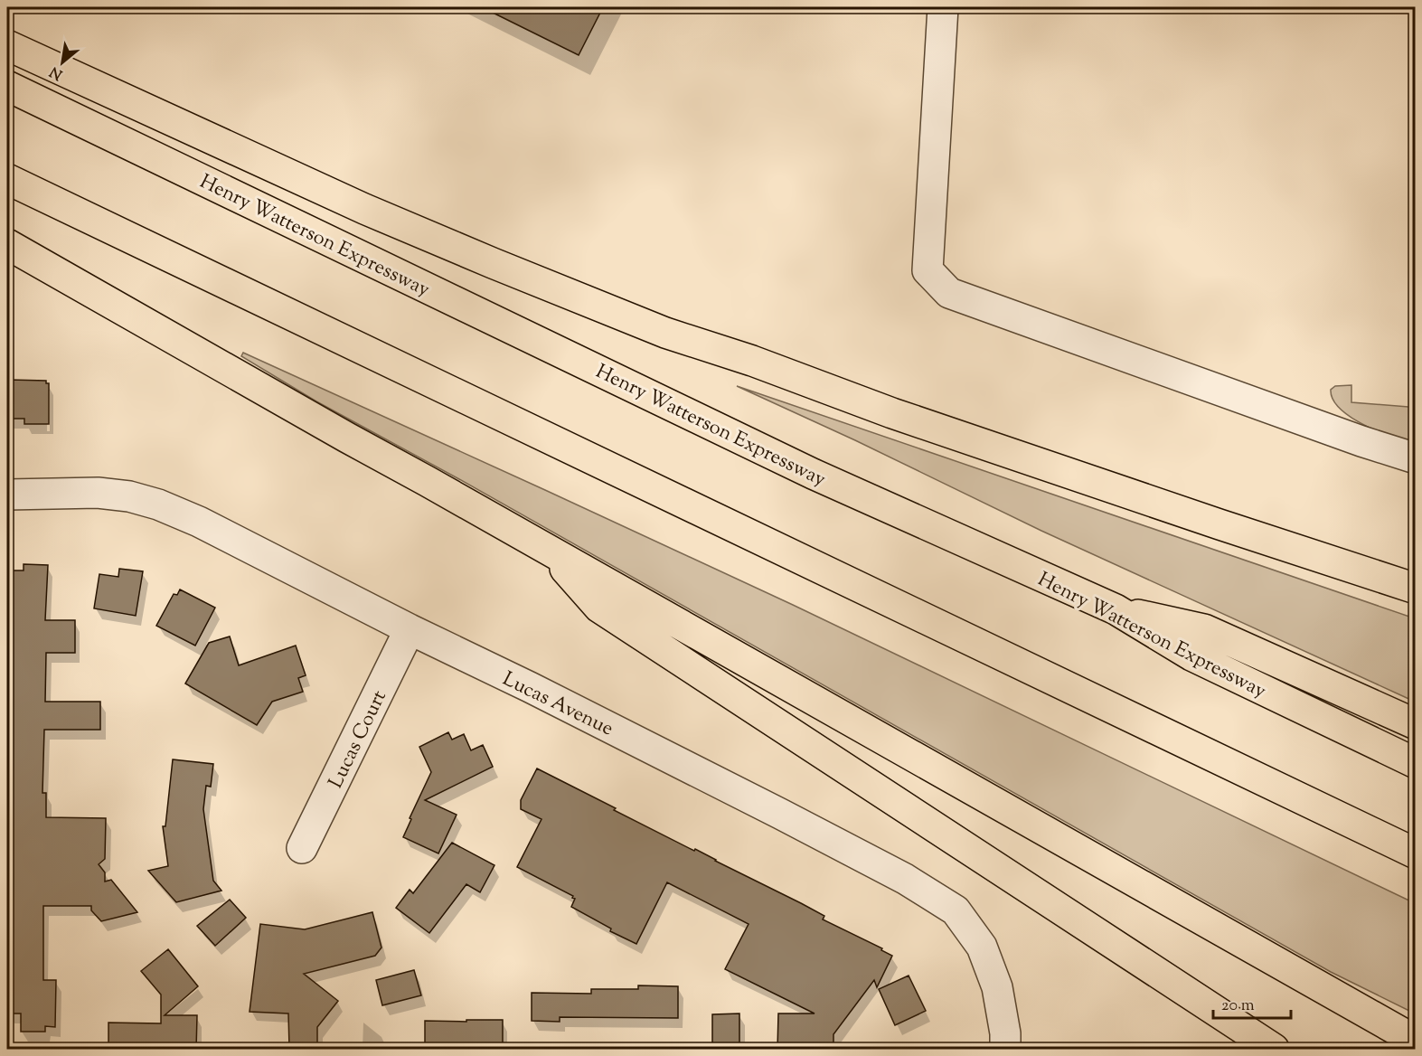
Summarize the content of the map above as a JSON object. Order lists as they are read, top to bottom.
{
  "streets": {
    "highway": ["Henry Watterson Expressway"],
    "street": ["Lucas Avenue", "Lucas Court"]
  },
  "crossings": [
    ["Lucas Avenue", "Lucas Court"]
  ],
  "scale_bar": "20 m",
  "north": "bottom left"
}
